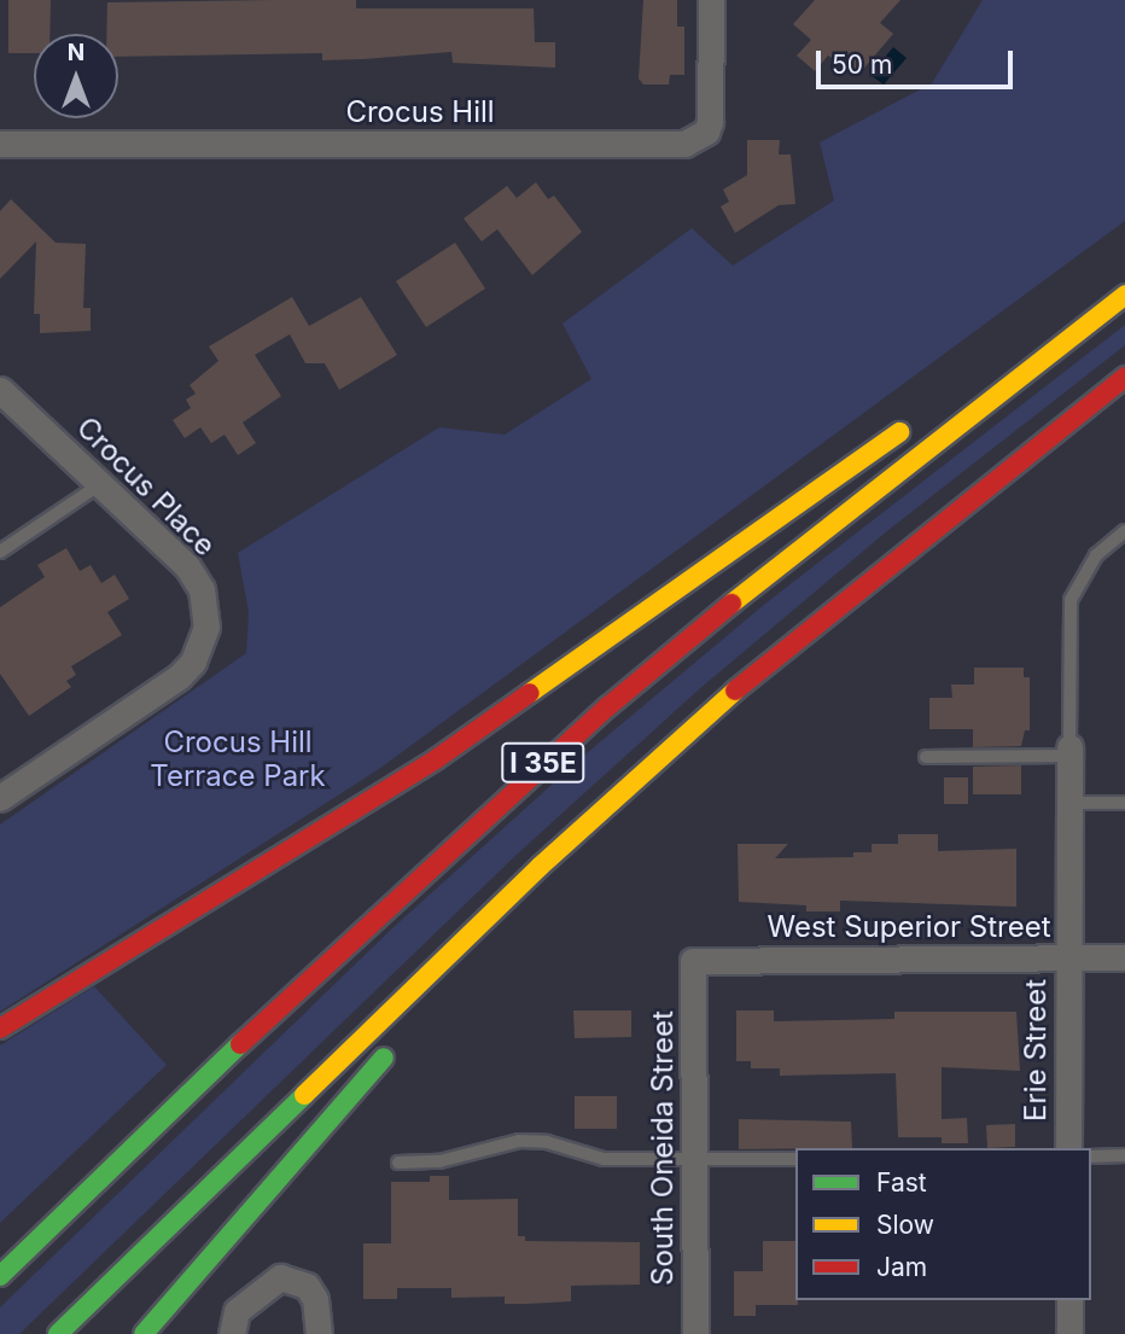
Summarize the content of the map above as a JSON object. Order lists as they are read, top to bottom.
{
  "streets": {
    "highway": ["I 35E"],
    "street": [
      "Crocus Hill",
      "Crocus Place",
      "West Superior Street",
      "Erie Street",
      "South Oneida Street"
    ]
  },
  "crossings": [
    ["West Superior Street", "Erie Street"],
    ["West Superior Street", "South Oneida Street"]
  ],
  "parks": ["Crocus Hill Terrace Park"],
  "legend": ["Fast", "Slow", "Jam"],
  "scale_bar": "50 m",
  "north": "top"
}
